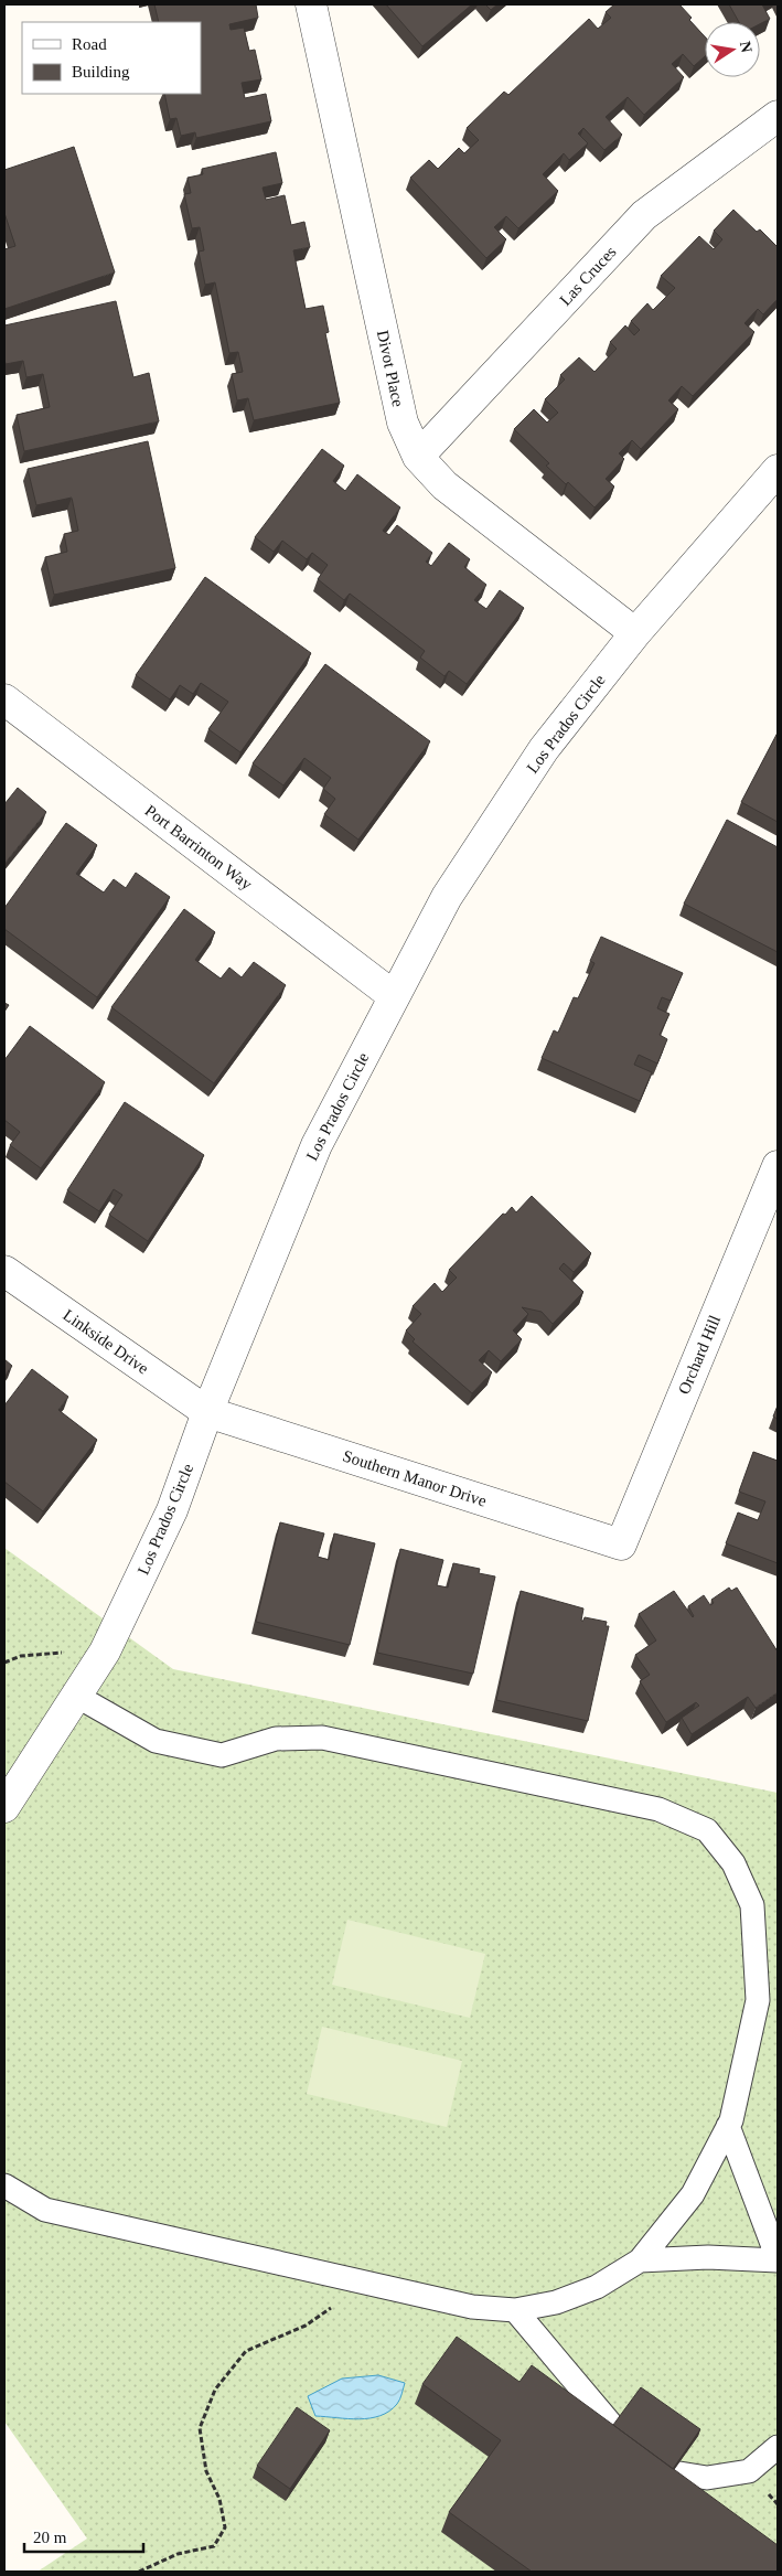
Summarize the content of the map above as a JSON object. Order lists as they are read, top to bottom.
{
  "streets": {
    "street": [
      "Las Cruces",
      "Divot Place",
      "Los Prados Circle",
      "Port Barrinton Way",
      "Linkside Drive",
      "Orchard Hill",
      "Southern Manor Drive"
    ]
  },
  "crossings": [
    ["Las Cruces", "Divot Place"],
    ["Divot Place", "Los Prados Circle"],
    ["Los Prados Circle", "Port Barrinton Way"],
    ["Los Prados Circle", "Linkside Drive"],
    ["Los Prados Circle", "Southern Manor Drive"],
    ["Linkside Drive", "Southern Manor Drive"],
    ["Orchard Hill", "Southern Manor Drive"]
  ],
  "legend": ["Road", "Building"],
  "scale_bar": "20 m",
  "north": "right"
}
